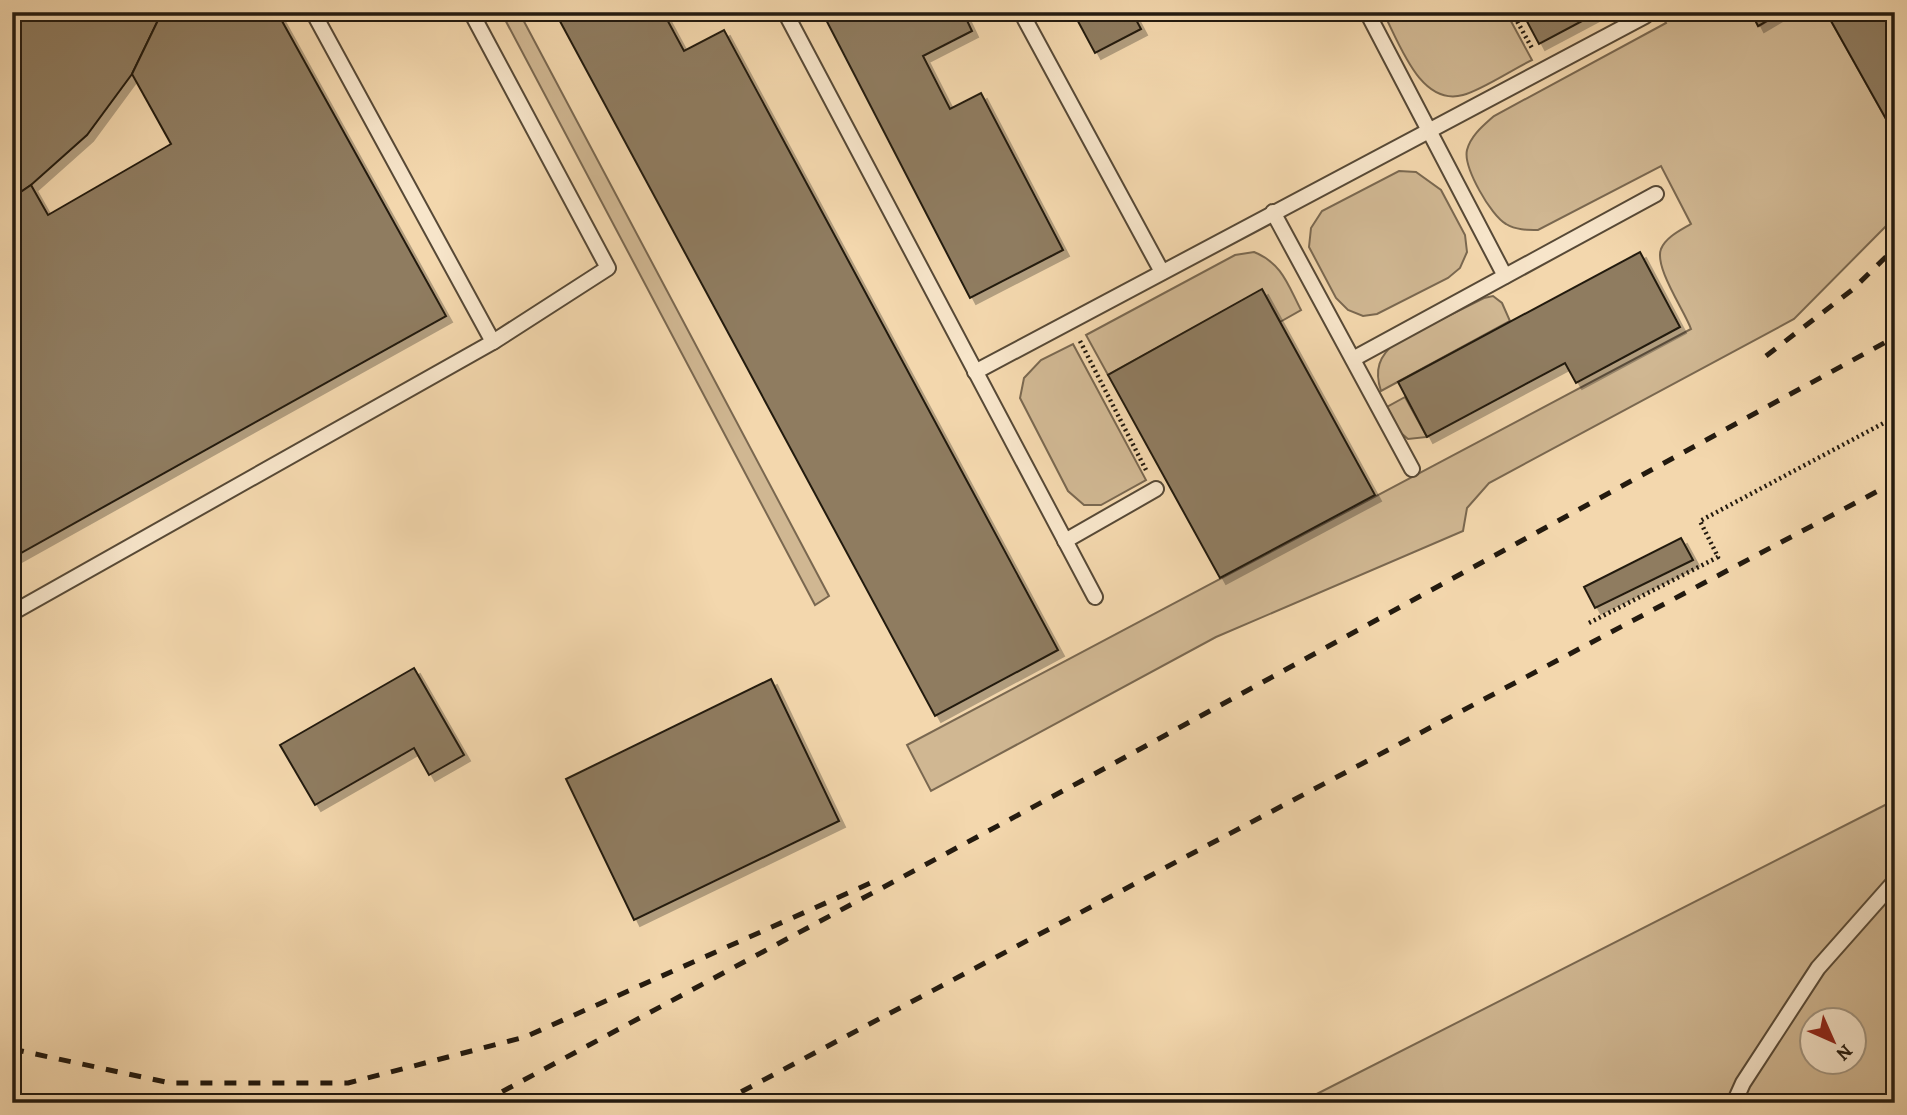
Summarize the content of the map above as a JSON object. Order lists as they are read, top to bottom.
{
  "north": "bottom right"
}
